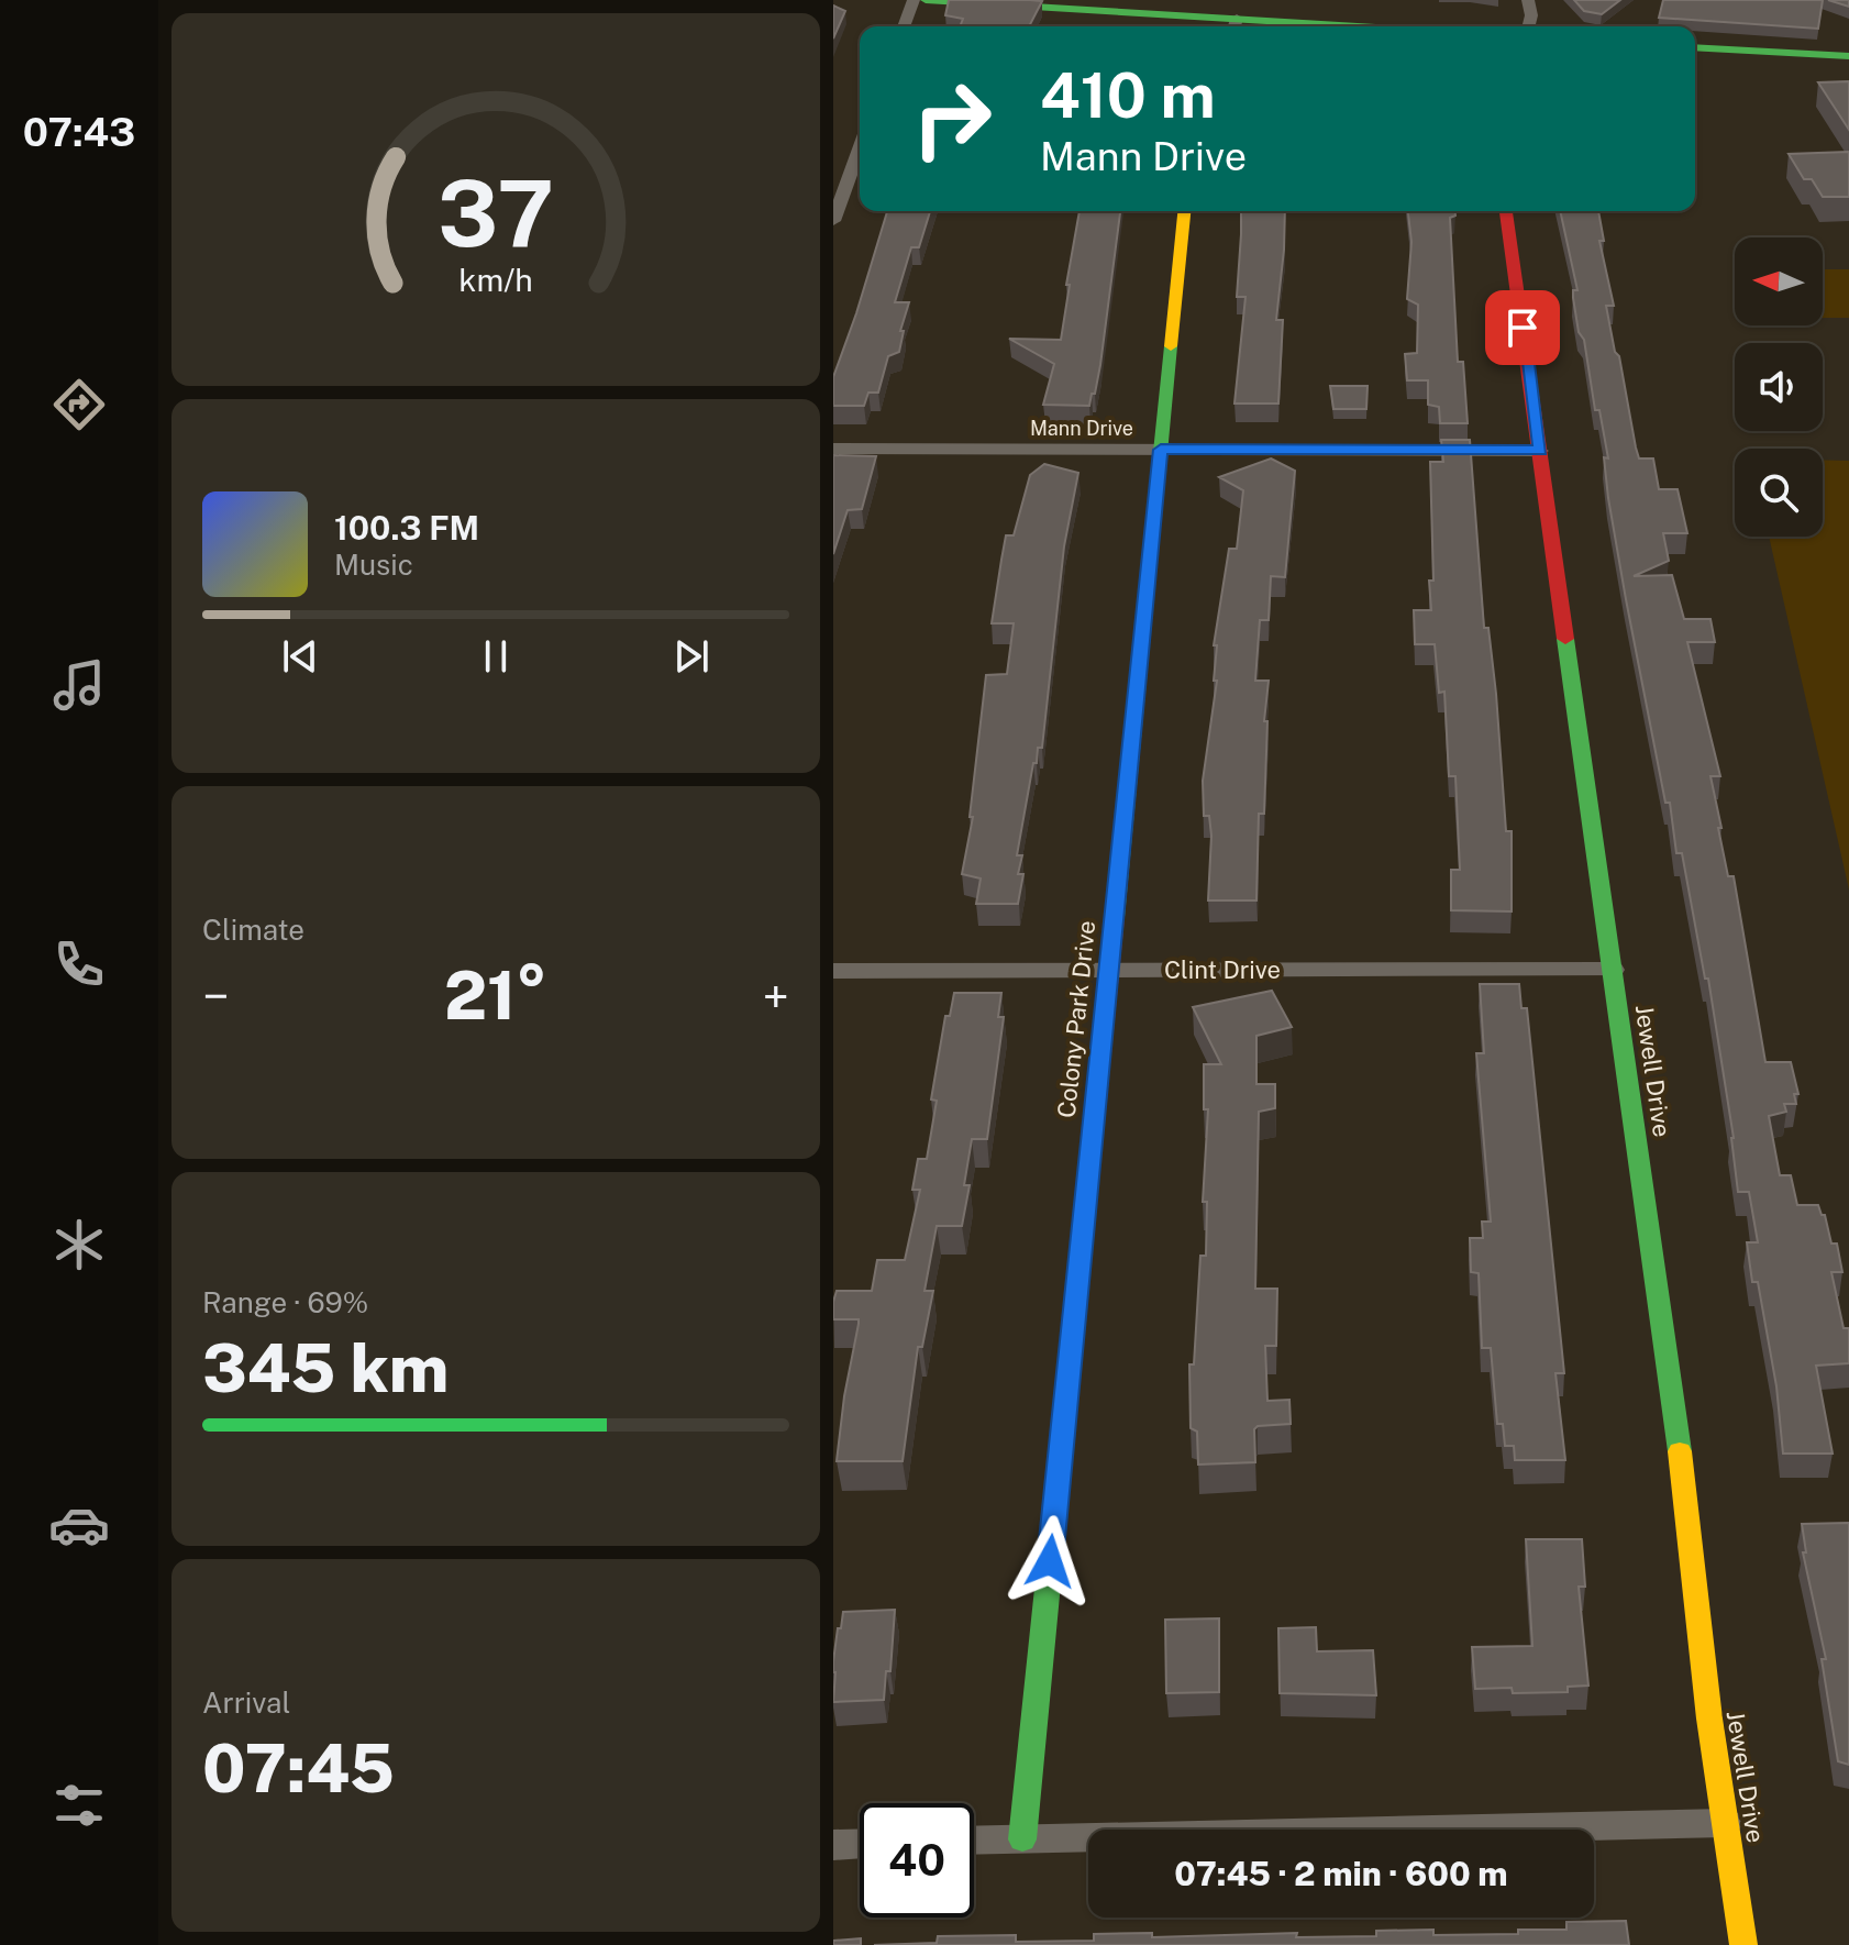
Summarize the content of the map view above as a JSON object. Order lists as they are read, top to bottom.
{
  "streets": {
    "street": [
      "Mann Drive",
      "Clint Drive",
      "Colony Park Drive",
      "Jewell Drive"
    ]
  },
  "crossings": [
    ["Mann Drive", "Colony Park Drive"],
    ["Mann Drive", "Jewell Drive"],
    ["Clint Drive", "Colony Park Drive"],
    ["Clint Drive", "Jewell Drive"]
  ],
  "north": "left",
  "page": {
    "tabs": "07:43",
    "turn": ["410 m", "Mann Drive"],
    "song": ["100.3 FM", "Music"],
    "tile": [
      "Climate",
      ["Range · 69%", "345 km"],
      ["Arrival", "07:45"]
    ],
    "heat": ["−", "21°", "+"],
    "limit": "40",
    "trip": "07:45 · 2 min · 600 m",
    "gauge": ["37", "km/h"]
  }
}
